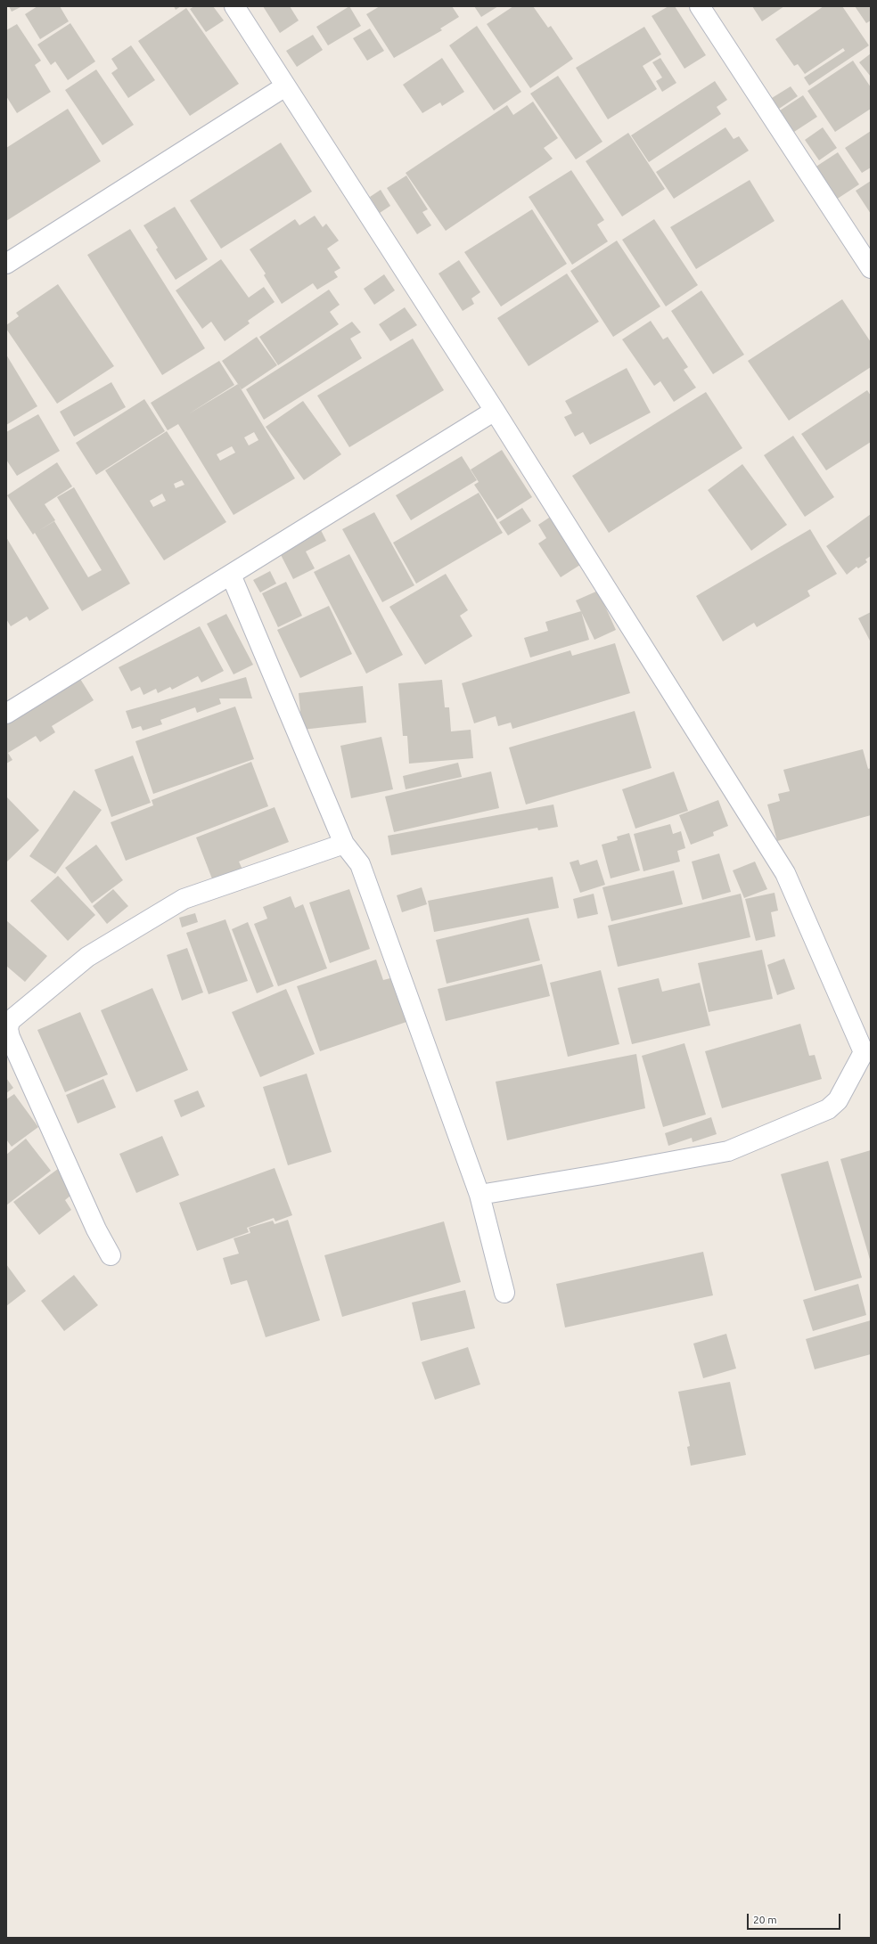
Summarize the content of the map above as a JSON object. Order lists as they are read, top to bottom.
{
  "scale_bar": "20 m"
}
